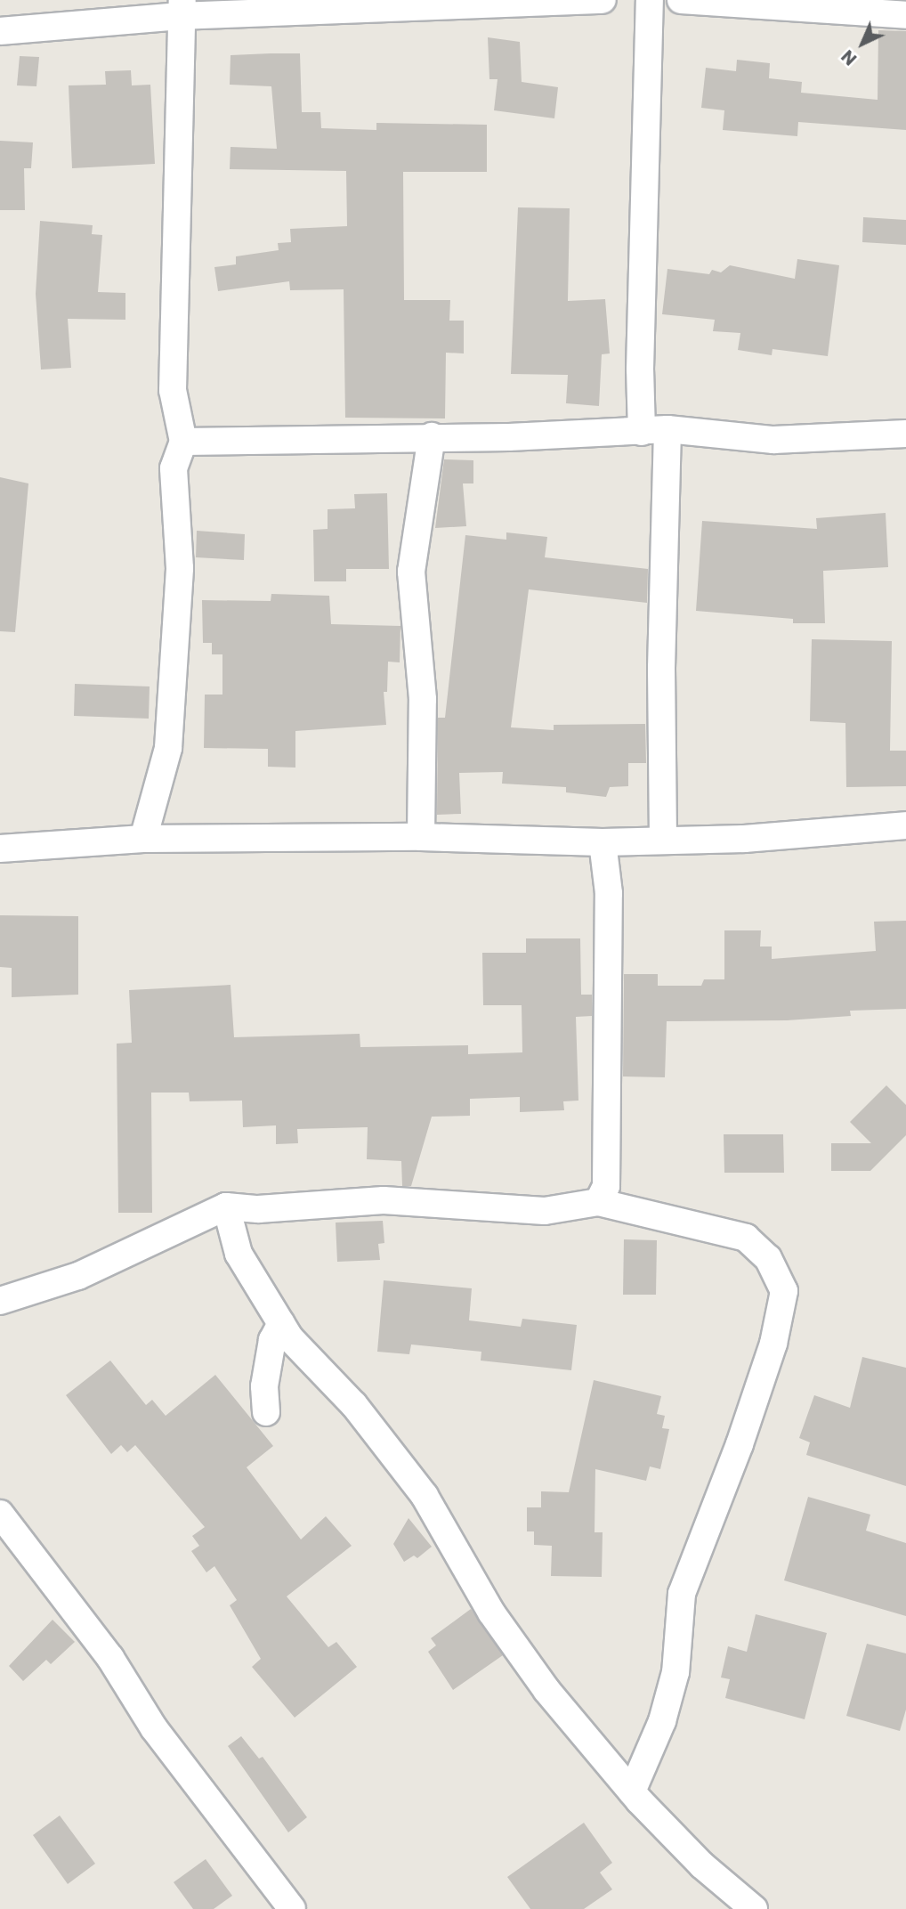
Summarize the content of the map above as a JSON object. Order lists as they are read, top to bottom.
{
  "north": "bottom left"
}
